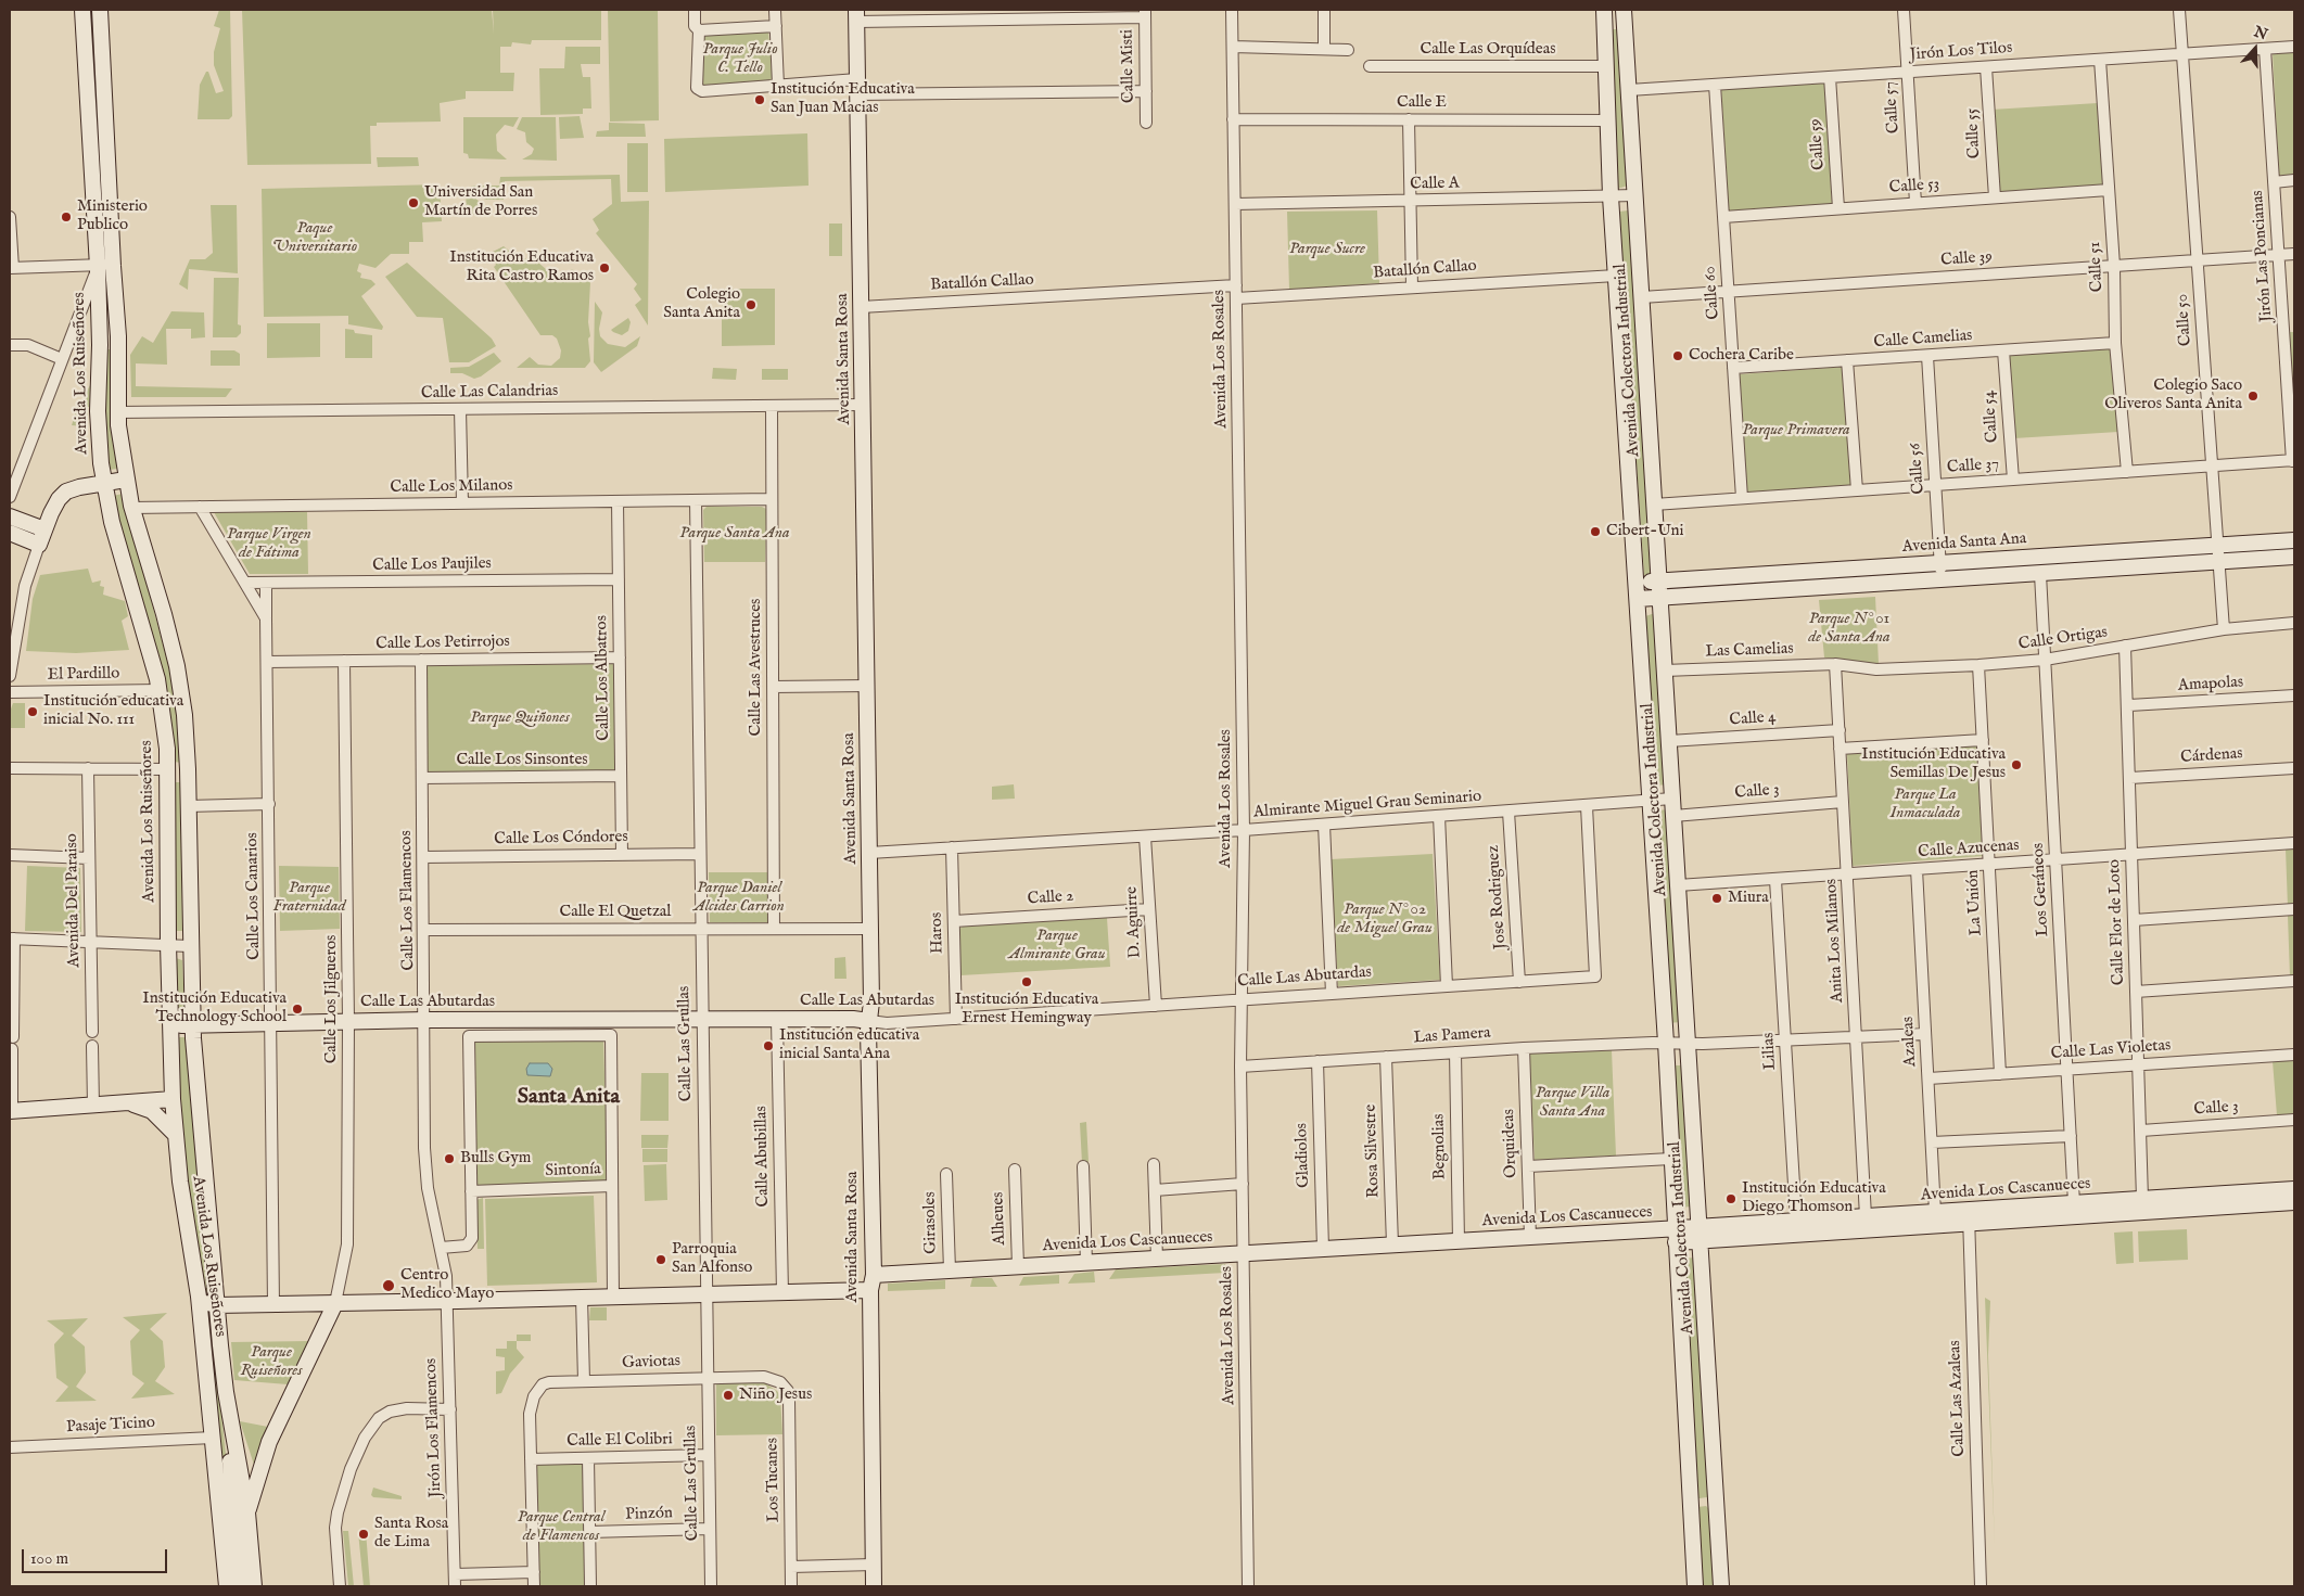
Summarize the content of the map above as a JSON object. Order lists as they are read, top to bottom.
{
  "streets": {
    "main road": [
      "Avenida Santa Rosa",
      "Avenida Colectora Industrial",
      "Avenida Los Ruiseñores",
      "Avenida Santa Ana",
      "Calle Las Abutardas",
      "Avenida Los Cascanueces"
    ],
    "street": [
      "Calle Las Orquídeas",
      "Jirón Los Tilos",
      "Calle Misti",
      "Calle E",
      "Calle 57",
      "Calle 55",
      "Calle 59",
      "Calle A",
      "Calle 53",
      "Jirón Las Poncianas",
      "Calle 39",
      "Calle 51",
      "Batallón Callao",
      "Calle 60",
      "Calle 50",
      "Calle Camelias",
      "Avenida Los Rosales",
      "Calle Las Calandrias",
      "Calle 54",
      "Calle 37",
      "Calle 56",
      "Calle Los Milanos",
      "Calle Los Paujiles",
      "Calle Ortigas",
      "Calle Los Petirrojos",
      "Las Camelias",
      "Calle Las Avestruces",
      "El Pardillo",
      "Calle Los Albatros",
      "Amapolas",
      "Calle 4",
      "Cárdenas",
      "Calle Los Sinsontes",
      "Calle 3",
      "Almirante Miguel Grau Seminario",
      "Calle Los Cóndores",
      "Calle Azucenas",
      "Los Geráneos",
      "Calle Los Canarios",
      "Jose Rodriguez",
      "Calle 2",
      "Avenida Del Paraiso",
      "Calle Los Flamencos",
      "La Unión",
      "Calle El Quetzal",
      "D. Aguirre",
      "Calle Flor de Loto",
      "Haros",
      "Anita Los Milanos",
      "Calle Los Jilgueros",
      "Las Pamera",
      "Azaleas",
      "Calle Las Grullas",
      "Calle Las Violetas",
      "Lilias",
      "Orquideas",
      "Begnolias",
      "Rosa Silvestre",
      "Gladiolos",
      "Calle Abubillas",
      "Sintonía",
      "Alheues",
      "Girasoles",
      "Gaviotas",
      "Calle Las Azaleas",
      "Pasaje Ticino",
      "Jirón Los Flamencos",
      "Calle El Colibri",
      "Los Tucanes",
      "Pinzón"
    ]
  },
  "crossings": [
    ["Calle Las Orquídeas", "Avenida Colectora Industrial"],
    ["Jirón Los Tilos", "Calle 57"],
    ["Jirón Los Tilos", "Calle 55"],
    ["Jirón Los Tilos", "Calle 59"],
    ["Jirón Los Tilos", "Jirón Las Poncianas"],
    ["Jirón Los Tilos", "Calle 51"],
    ["Jirón Los Tilos", "Calle 60"],
    ["Jirón Los Tilos", "Calle 50"],
    ["Jirón Los Tilos", "Avenida Colectora Industrial"],
    ["Calle E", "Avenida Los Rosales"],
    ["Calle E", "Avenida Colectora Industrial"],
    ["Calle 57", "Calle 53"],
    ["Calle 55", "Calle 53"],
    ["Calle 59", "Calle 53"],
    ["Calle A", "Avenida Los Rosales"],
    ["Calle A", "Avenida Colectora Industrial"],
    ["Calle 53", "Calle 51"],
    ["Calle 53", "Calle 60"],
    ["Jirón Las Poncianas", "Calle 39"],
    ["Jirón Las Poncianas", "Calle 37"],
    ["Calle 39", "Calle 51"],
    ["Calle 39", "Calle 60"],
    ["Calle 39", "Calle 50"],
    ["Calle 39", "Avenida Colectora Industrial"],
    ["Calle 51", "Calle Camelias"],
    ["Calle 51", "Calle 37"],
    ["Batallón Callao", "Avenida Santa Rosa"],
    ["Batallón Callao", "Avenida Los Rosales"],
    ["Batallón Callao", "Avenida Colectora Industrial"],
    ["Calle 60", "Calle Camelias"],
    ["Calle 60", "Calle 37"],
    ["Calle 50", "Calle 37"],
    ["Calle 50", "Avenida Santa Ana"],
    ["Calle 50", "Calle Ortigas"],
    ["Calle Camelias", "Calle 54"],
    ["Calle Camelias", "Calle 56"],
    ["Avenida Santa Rosa", "Calle Las Calandrias"],
    ["Avenida Santa Rosa", "Almirante Miguel Grau Seminario"],
    ["Avenida Santa Rosa", "Calle El Quetzal"],
    ["Avenida Santa Rosa", "Calle Las Abutardas"],
    ["Avenida Santa Rosa", "Avenida Los Cascanueces"],
    ["Avenida Los Rosales", "Almirante Miguel Grau Seminario"],
    ["Avenida Los Rosales", "Calle Las Abutardas"],
    ["Avenida Los Rosales", "Las Pamera"],
    ["Avenida Los Rosales", "Avenida Los Cascanueces"],
    ["Avenida Colectora Industrial", "Calle 37"],
    ["Avenida Colectora Industrial", "Avenida Santa Ana"],
    ["Avenida Colectora Industrial", "Las Camelias"],
    ["Avenida Colectora Industrial", "Calle 4"],
    ["Avenida Colectora Industrial", "Calle 3"],
    ["Avenida Colectora Industrial", "Almirante Miguel Grau Seminario"],
    ["Avenida Colectora Industrial", "Calle Azucenas"],
    ["Avenida Colectora Industrial", "Las Pamera"],
    ["Avenida Colectora Industrial", "Avenida Los Cascanueces"],
    ["Avenida Los Ruiseñores", "Calle Las Calandrias"],
    ["Avenida Los Ruiseñores", "Calle Los Milanos"],
    ["Avenida Los Ruiseñores", "El Pardillo"],
    ["Avenida Los Ruiseñores", "Calle Las Abutardas"],
    ["Avenida Los Ruiseñores", "Pasaje Ticino"],
    ["Calle Las Calandrias", "Calle Las Avestruces"],
    ["Calle 54", "Calle 37"],
    ["Calle 37", "Calle 56"],
    ["Calle 56", "Avenida Santa Ana"],
    ["Calle Los Milanos", "Calle Las Avestruces"],
    ["Calle Los Milanos", "Calle Los Albatros"],
    ["Calle Los Milanos", "Calle Los Canarios"],
    ["Calle Los Milanos", "Calle Las Grullas"],
    ["Avenida Santa Ana", "Los Geráneos"],
    ["Calle Los Paujiles", "Calle Los Albatros"],
    ["Calle Los Paujiles", "Calle Los Canarios"],
    ["Calle Ortigas", "Las Camelias"],
    ["Calle Ortigas", "Los Geráneos"],
    ["Calle Ortigas", "La Unión"],
    ["Calle Ortigas", "Calle Flor de Loto"],
    ["Calle Ortigas", "Anita Los Milanos"],
    ["Calle Los Petirrojos", "Calle Los Albatros"],
    ["Calle Los Petirrojos", "Calle Los Canarios"],
    ["Calle Los Petirrojos", "Calle Los Flamencos"],
    ["Calle Los Petirrojos", "Calle Los Jilgueros"],
    ["Las Camelias", "Anita Los Milanos"],
    ["Calle Las Avestruces", "Calle El Quetzal"],
    ["Calle Los Albatros", "Calle Los Sinsontes"],
    ["Calle Los Albatros", "Calle Los Cóndores"],
    ["Amapolas", "Calle Flor de Loto"],
    ["Calle 4", "Anita Los Milanos"],
    ["Cárdenas", "Calle Flor de Loto"],
    ["Calle Los Sinsontes", "Calle Los Flamencos"],
    ["Calle 3", "Calle Flor de Loto"],
    ["Calle 3", "Anita Los Milanos"],
    ["Almirante Miguel Grau Seminario", "Jose Rodriguez"],
    ["Almirante Miguel Grau Seminario", "D. Aguirre"],
    ["Almirante Miguel Grau Seminario", "Haros"],
    ["Almirante Miguel Grau Seminario", "Calle Las Abutardas"],
    ["Calle Los Cóndores", "Calle Los Flamencos"],
    ["Calle Los Cóndores", "Calle Las Grullas"],
    ["Calle Azucenas", "Los Geráneos"],
    ["Calle Azucenas", "La Unión"],
    ["Calle Azucenas", "Calle Flor de Loto"],
    ["Calle Azucenas", "Anita Los Milanos"],
    ["Calle Azucenas", "Azaleas"],
    ["Calle Azucenas", "Lilias"],
    ["Los Geráneos", "Calle Las Violetas"],
    ["Los Geráneos", "Avenida Los Cascanueces"],
    ["Calle Los Canarios", "Calle Las Abutardas"],
    ["Jose Rodriguez", "Calle Las Abutardas"],
    ["Calle 2", "D. Aguirre"],
    ["Calle 2", "Haros"],
    ["Calle Los Flamencos", "Calle El Quetzal"],
    ["Calle Los Flamencos", "Calle Las Abutardas"],
    ["Calle Los Flamencos", "Jirón Los Flamencos"],
    ["La Unión", "Calle Las Violetas"],
    ["Calle El Quetzal", "Calle Las Grullas"],
    ["D. Aguirre", "Calle Las Abutardas"],
    ["Calle Flor de Loto", "Calle Las Violetas"],
    ["Calle Flor de Loto", "Avenida Los Cascanueces"],
    ["Haros", "Calle Las Abutardas"],
    ["Anita Los Milanos", "Avenida Los Cascanueces"],
    ["Calle Las Abutardas", "Calle Los Jilgueros"],
    ["Calle Las Abutardas", "Calle Las Grullas"],
    ["Calle Las Abutardas", "Calle Abubillas"],
    ["Las Pamera", "Orquideas"],
    ["Las Pamera", "Begnolias"],
    ["Las Pamera", "Rosa Silvestre"],
    ["Las Pamera", "Gladiolos"],
    ["Azaleas", "Calle Las Violetas"],
    ["Azaleas", "Avenida Los Cascanueces"],
    ["Calle Las Grullas", "Gaviotas"],
    ["Calle Las Grullas", "Calle El Colibri"],
    ["Calle Las Grullas", "Pinzón"],
    ["Lilias", "Avenida Los Cascanueces"],
    ["Orquideas", "Avenida Los Cascanueces"],
    ["Begnolias", "Avenida Los Cascanueces"],
    ["Rosa Silvestre", "Avenida Los Cascanueces"],
    ["Gladiolos", "Avenida Los Cascanueces"],
    ["Avenida Los Cascanueces", "Alheues"],
    ["Avenida Los Cascanueces", "Girasoles"],
    ["Avenida Los Cascanueces", "Calle Las Azaleas"],
    ["Gaviotas", "Calle El Colibri"],
    ["Gaviotas", "Los Tucanes"]
  ],
  "districts": ["Santa Anita"],
  "parks": [
    "Parque Julio C. Tello",
    "Paque Universitario",
    "Parque Sucre",
    "Parque Primavera",
    "Parque Santa Ana",
    "Parque Virgen de Fátima",
    "Parque N° 01 de Santa Ana",
    "Parque Quiñones",
    "Parque La Inmaculada",
    "Parque Fraternidad",
    "Parque Daniel Alcides Carrion",
    "Parque N° 02 de Miguel Grau",
    "Parque Almirante Grau",
    "Parque Villa Santa Ana",
    "Parque Ruiseñores",
    "Parque Central de Flamencos"
  ],
  "places": [
    "Institución Educativa San Juan Macias",
    "Universidad San Martín de Porres",
    "Ministerio Publico",
    "Institución Educativa Rita Castro Ramos",
    "Colegio Santa Anita",
    "Cochera Caribe",
    "Colegio Saco Oliveros Santa Anita",
    "Cibert-Uni",
    "Institución educativa inicial No. 111",
    "Institución Educativa Semillas De Jesus",
    "Miura",
    "Institución Educativa Ernest Hemingway",
    "Institución Educativa Technology School",
    "Institución educativa inicial Santa Ana",
    "Bulls Gym",
    "Institución Educativa Diego Thomson",
    "Parroquia San Alfonso",
    "Centro Medico Mayo",
    "Niño Jesus",
    "Santa Rosa de Lima"
  ],
  "scale_bar": "100 m",
  "north": "top"
}
